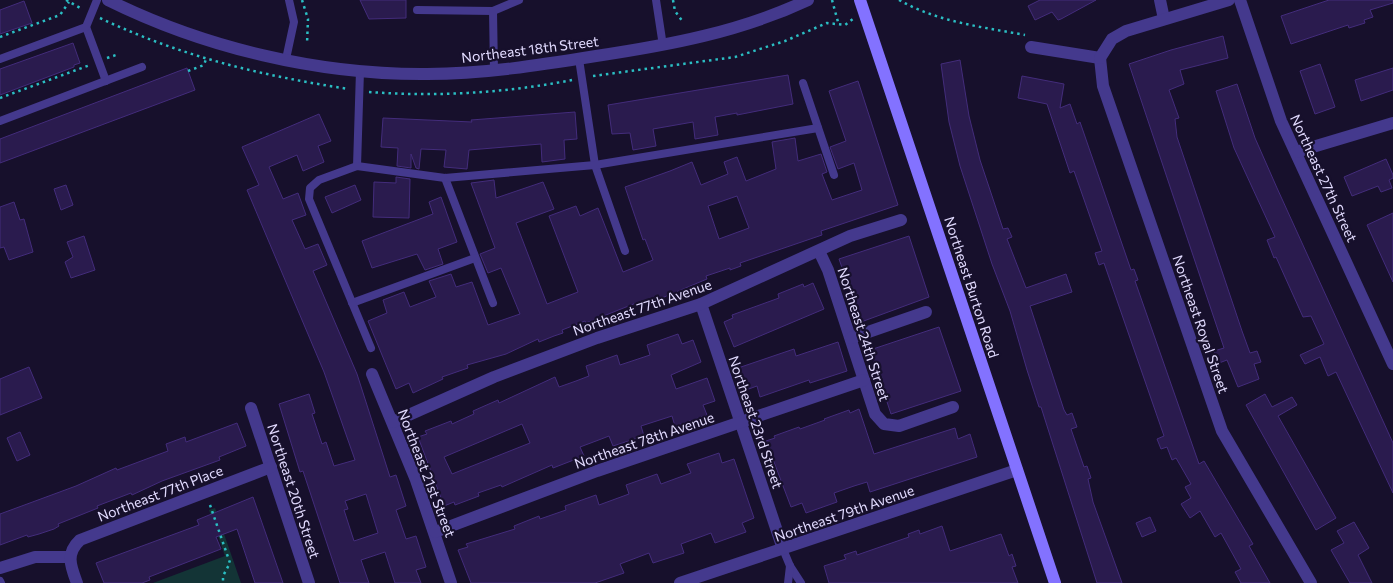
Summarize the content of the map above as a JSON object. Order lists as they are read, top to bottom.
{
  "streets": {
    "main road": ["Northeast Burton Road"],
    "street": [
      "Northeast 18th Street",
      "Northeast 27th Street",
      "Northeast 77th Avenue",
      "Northeast Royal Street",
      "Northeast 24th Street",
      "Northeast 23rd Street",
      "Northeast 78th Avenue",
      "Northeast 21st Street",
      "Northeast 20th Street",
      "Northeast 77th Place",
      "Northeast 79th Avenue"
    ]
  },
  "crossings": [
    ["Northeast Burton Road", "Northeast 79th Avenue"],
    ["Northeast 77th Avenue", "Northeast 24th Street"],
    ["Northeast 77th Avenue", "Northeast 23rd Street"],
    ["Northeast 77th Avenue", "Northeast 21st Street"],
    ["Northeast 24th Street", "Northeast 78th Avenue"],
    ["Northeast 23rd Street", "Northeast 78th Avenue"],
    ["Northeast 23rd Street", "Northeast 79th Avenue"],
    ["Northeast 78th Avenue", "Northeast 21st Street"],
    ["Northeast 20th Street", "Northeast 77th Place"]
  ]
}
